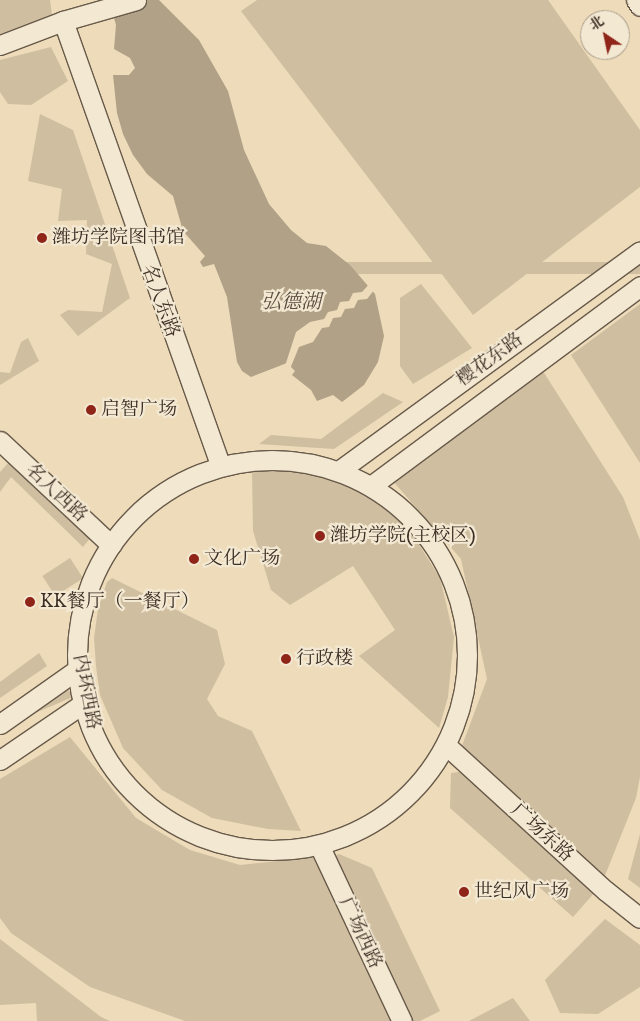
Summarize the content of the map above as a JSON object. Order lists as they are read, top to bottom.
{
  "streets": {
    "street": [
      "名人东路",
      "樱花东路",
      "名人西路",
      "内环西路",
      "广场东路",
      "广场西路"
    ]
  },
  "crossings": [
    ["名人东路", "内环西路"],
    ["樱花东路", "内环西路"],
    ["名人西路", "内环西路"],
    ["内环西路", "广场东路"],
    ["内环西路", "广场西路"]
  ],
  "water": ["弘德湖"],
  "places": [
    "潍坊学院图书馆",
    "启智广场",
    "潍坊学院(主校区)",
    "文化广场",
    "KK餐厅（一餐厅）",
    "行政楼",
    "世纪风广场"
  ],
  "north": "top left"
}
